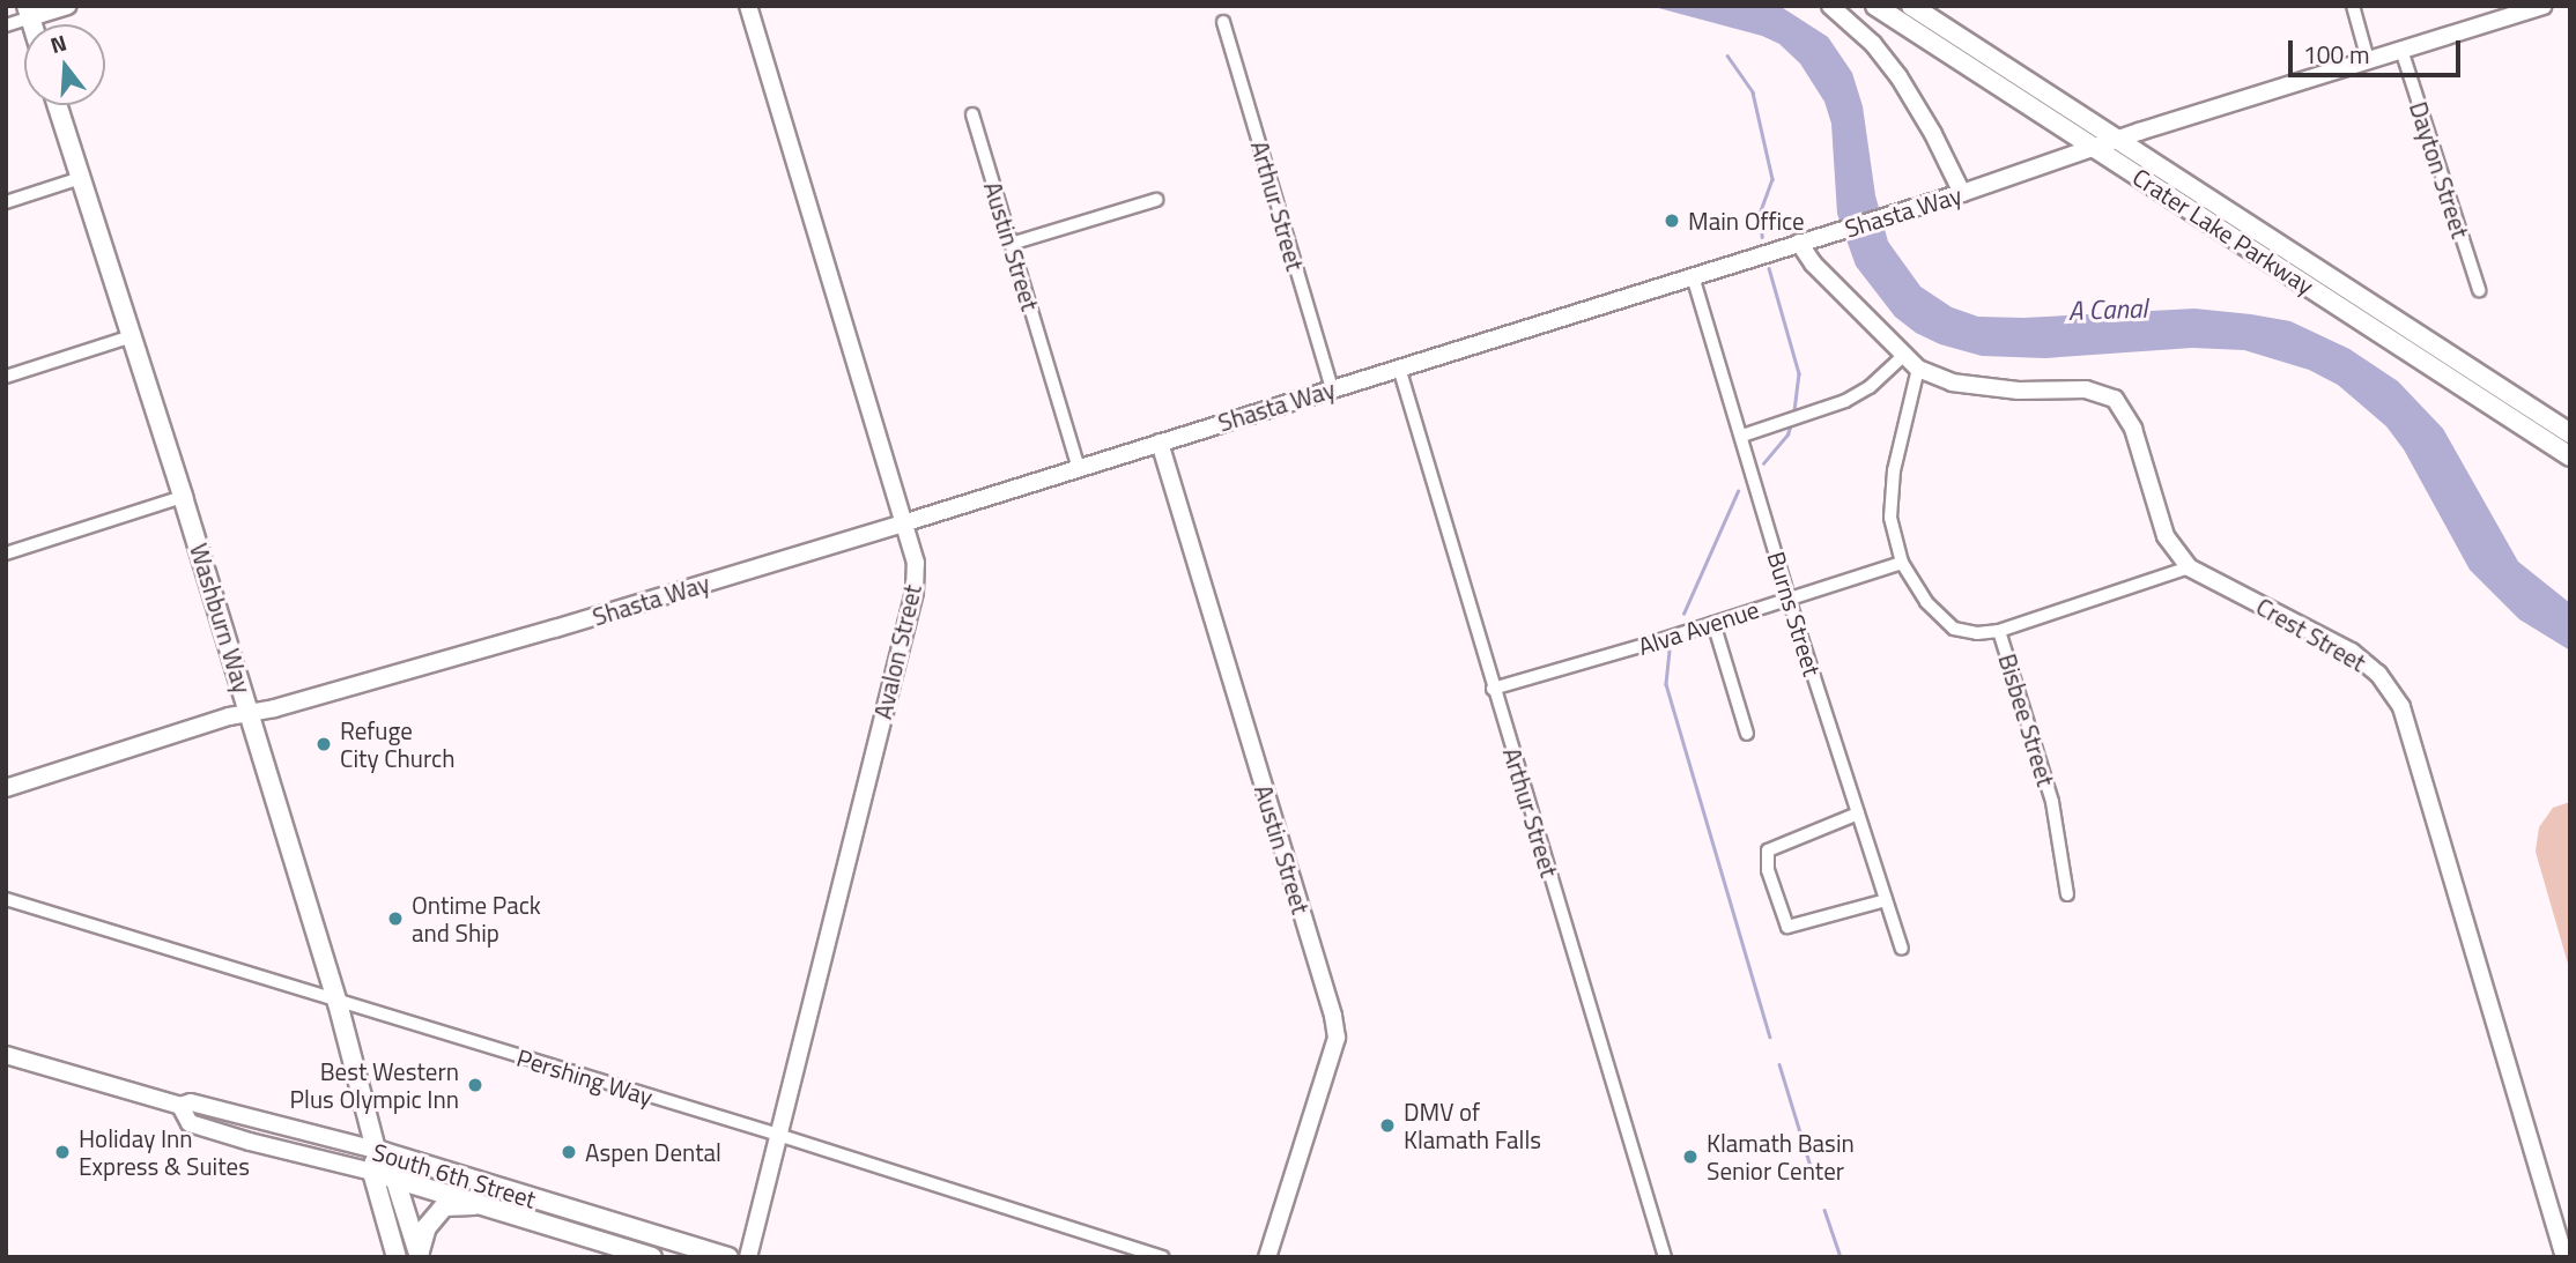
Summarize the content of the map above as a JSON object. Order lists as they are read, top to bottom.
{
  "streets": {
    "main road": ["Crater Lake Parkway", "Washburn Way", "South 6th Street"],
    "street": [
      "Dayton Street",
      "Arthur Street",
      "Shasta Way",
      "Austin Street",
      "Burns Street",
      "Alva Avenue",
      "Crest Street",
      "Avalon Street",
      "Bisbee Street",
      "Pershing Way"
    ]
  },
  "crossings": [
    ["Dayton Street", "Shasta Way"],
    ["Arthur Street", "Shasta Way"],
    ["Arthur Street", "Alva Avenue"],
    ["Shasta Way", "Crater Lake Parkway"],
    ["Shasta Way", "Austin Street"],
    ["Shasta Way", "Burns Street"],
    ["Shasta Way", "Washburn Way"],
    ["Shasta Way", "Crest Street"],
    ["Shasta Way", "Avalon Street"],
    ["Burns Street", "Alva Avenue"],
    ["Washburn Way", "Pershing Way"],
    ["Washburn Way", "South 6th Street"],
    ["Alva Avenue", "Bisbee Street"],
    ["Crest Street", "Bisbee Street"],
    ["Avalon Street", "Pershing Way"]
  ],
  "water": ["A Canal"],
  "places": [
    "Main Office",
    "Refuge City Church",
    "Ontime Pack and Ship",
    "Best Western Plus Olympic Inn",
    "DMV of Klamath Falls",
    "Holiday Inn Express & Suites",
    "Aspen Dental",
    "Klamath Basin Senior Center"
  ],
  "scale_bar": "100 m",
  "north": "top"
}
